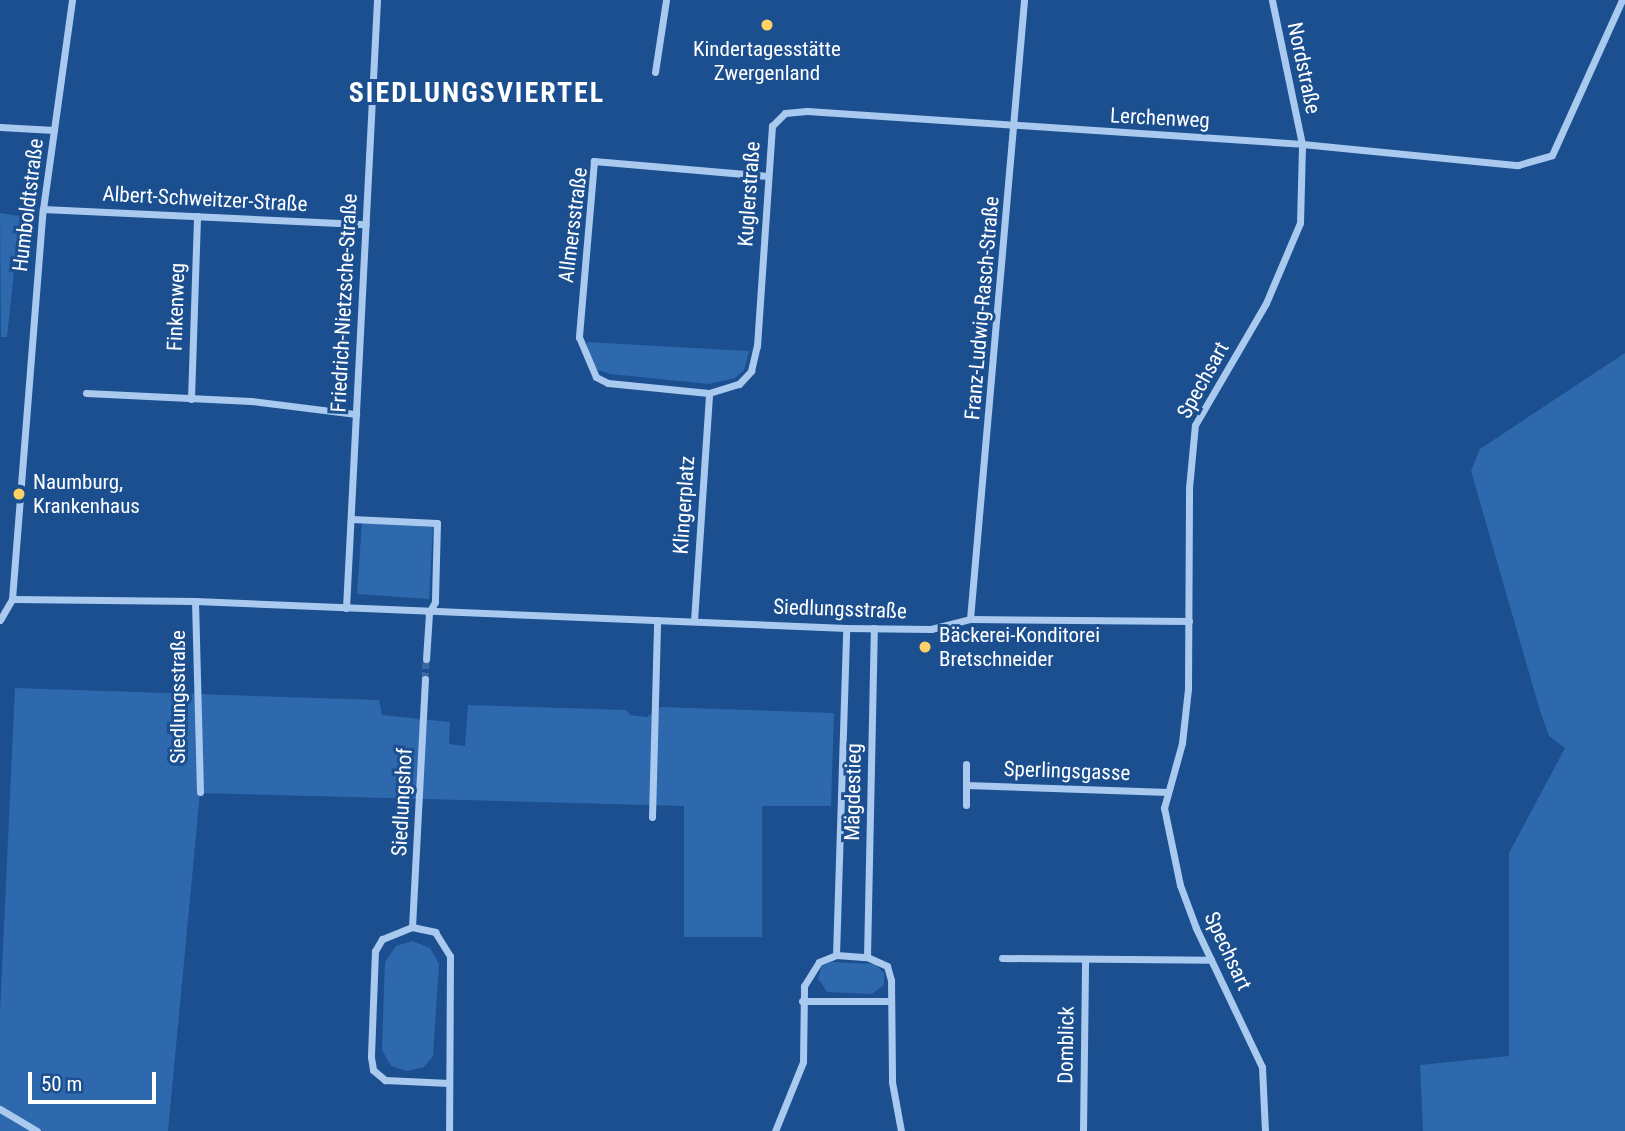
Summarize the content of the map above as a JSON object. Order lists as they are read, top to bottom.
{
  "streets": {
    "street": [
      "Nordstraße",
      "Lerchenweg",
      "Kuglerstraße",
      "Albert-Schweitzer-Straße",
      "Humboldtstraße",
      "Allmersstraße",
      "Friedrich-Nietzsche-Straße",
      "Finkenweg",
      "Franz-Ludwig-Rasch-Straße",
      "Spechsart",
      "Klingerplatz",
      "Siedlungsstraße",
      "Sperlingsgasse",
      "Mägdestieg",
      "Siedlungshof",
      "Domblick"
    ]
  },
  "crossings": [
    ["Nordstraße", "Lerchenweg"],
    ["Nordstraße", "Spechsart"],
    ["Lerchenweg", "Kuglerstraße"],
    ["Lerchenweg", "Franz-Ludwig-Rasch-Straße"],
    ["Lerchenweg", "Spechsart"],
    ["Kuglerstraße", "Allmersstraße"],
    ["Kuglerstraße", "Franz-Ludwig-Rasch-Straße"],
    ["Kuglerstraße", "Klingerplatz"],
    ["Albert-Schweitzer-Straße", "Humboldtstraße"],
    ["Albert-Schweitzer-Straße", "Friedrich-Nietzsche-Straße"],
    ["Albert-Schweitzer-Straße", "Finkenweg"],
    ["Humboldtstraße", "Siedlungsstraße"],
    ["Allmersstraße", "Klingerplatz"],
    ["Friedrich-Nietzsche-Straße", "Siedlungsstraße"],
    ["Franz-Ludwig-Rasch-Straße", "Siedlungsstraße"],
    ["Spechsart", "Siedlungsstraße"],
    ["Spechsart", "Sperlingsgasse"],
    ["Klingerplatz", "Siedlungsstraße"],
    ["Siedlungsstraße", "Mägdestieg"]
  ],
  "districts": ["SIEDLUNGSVIERTEL"],
  "places": ["Kindertagesstätte Zwergenland", "Naumburg, Krankenhaus", "Bäckerei-Konditorei Bretschneider"],
  "scale_bar": "50 m"
}
